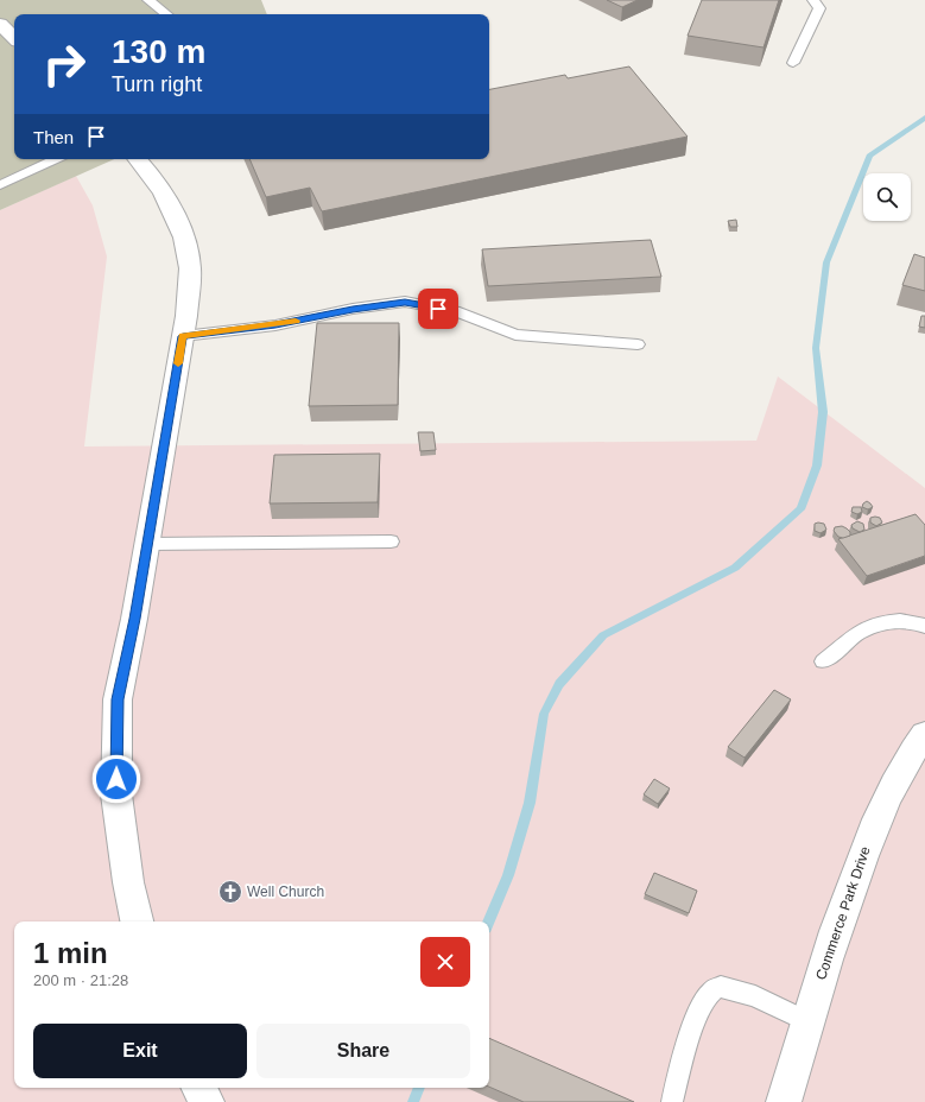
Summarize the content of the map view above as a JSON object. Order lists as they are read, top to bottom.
{
  "streets": {
    "street": ["Commerce Park Drive"]
  },
  "places": {
    "church": ["Well Church"]
  },
  "page": {
    "turn": ["130 m", "Turn right"],
    "then": "Then",
    "heading": ["1 min", "200 m · 21:28"],
    "buttons": ["Exit", "Share"]
  }
}
